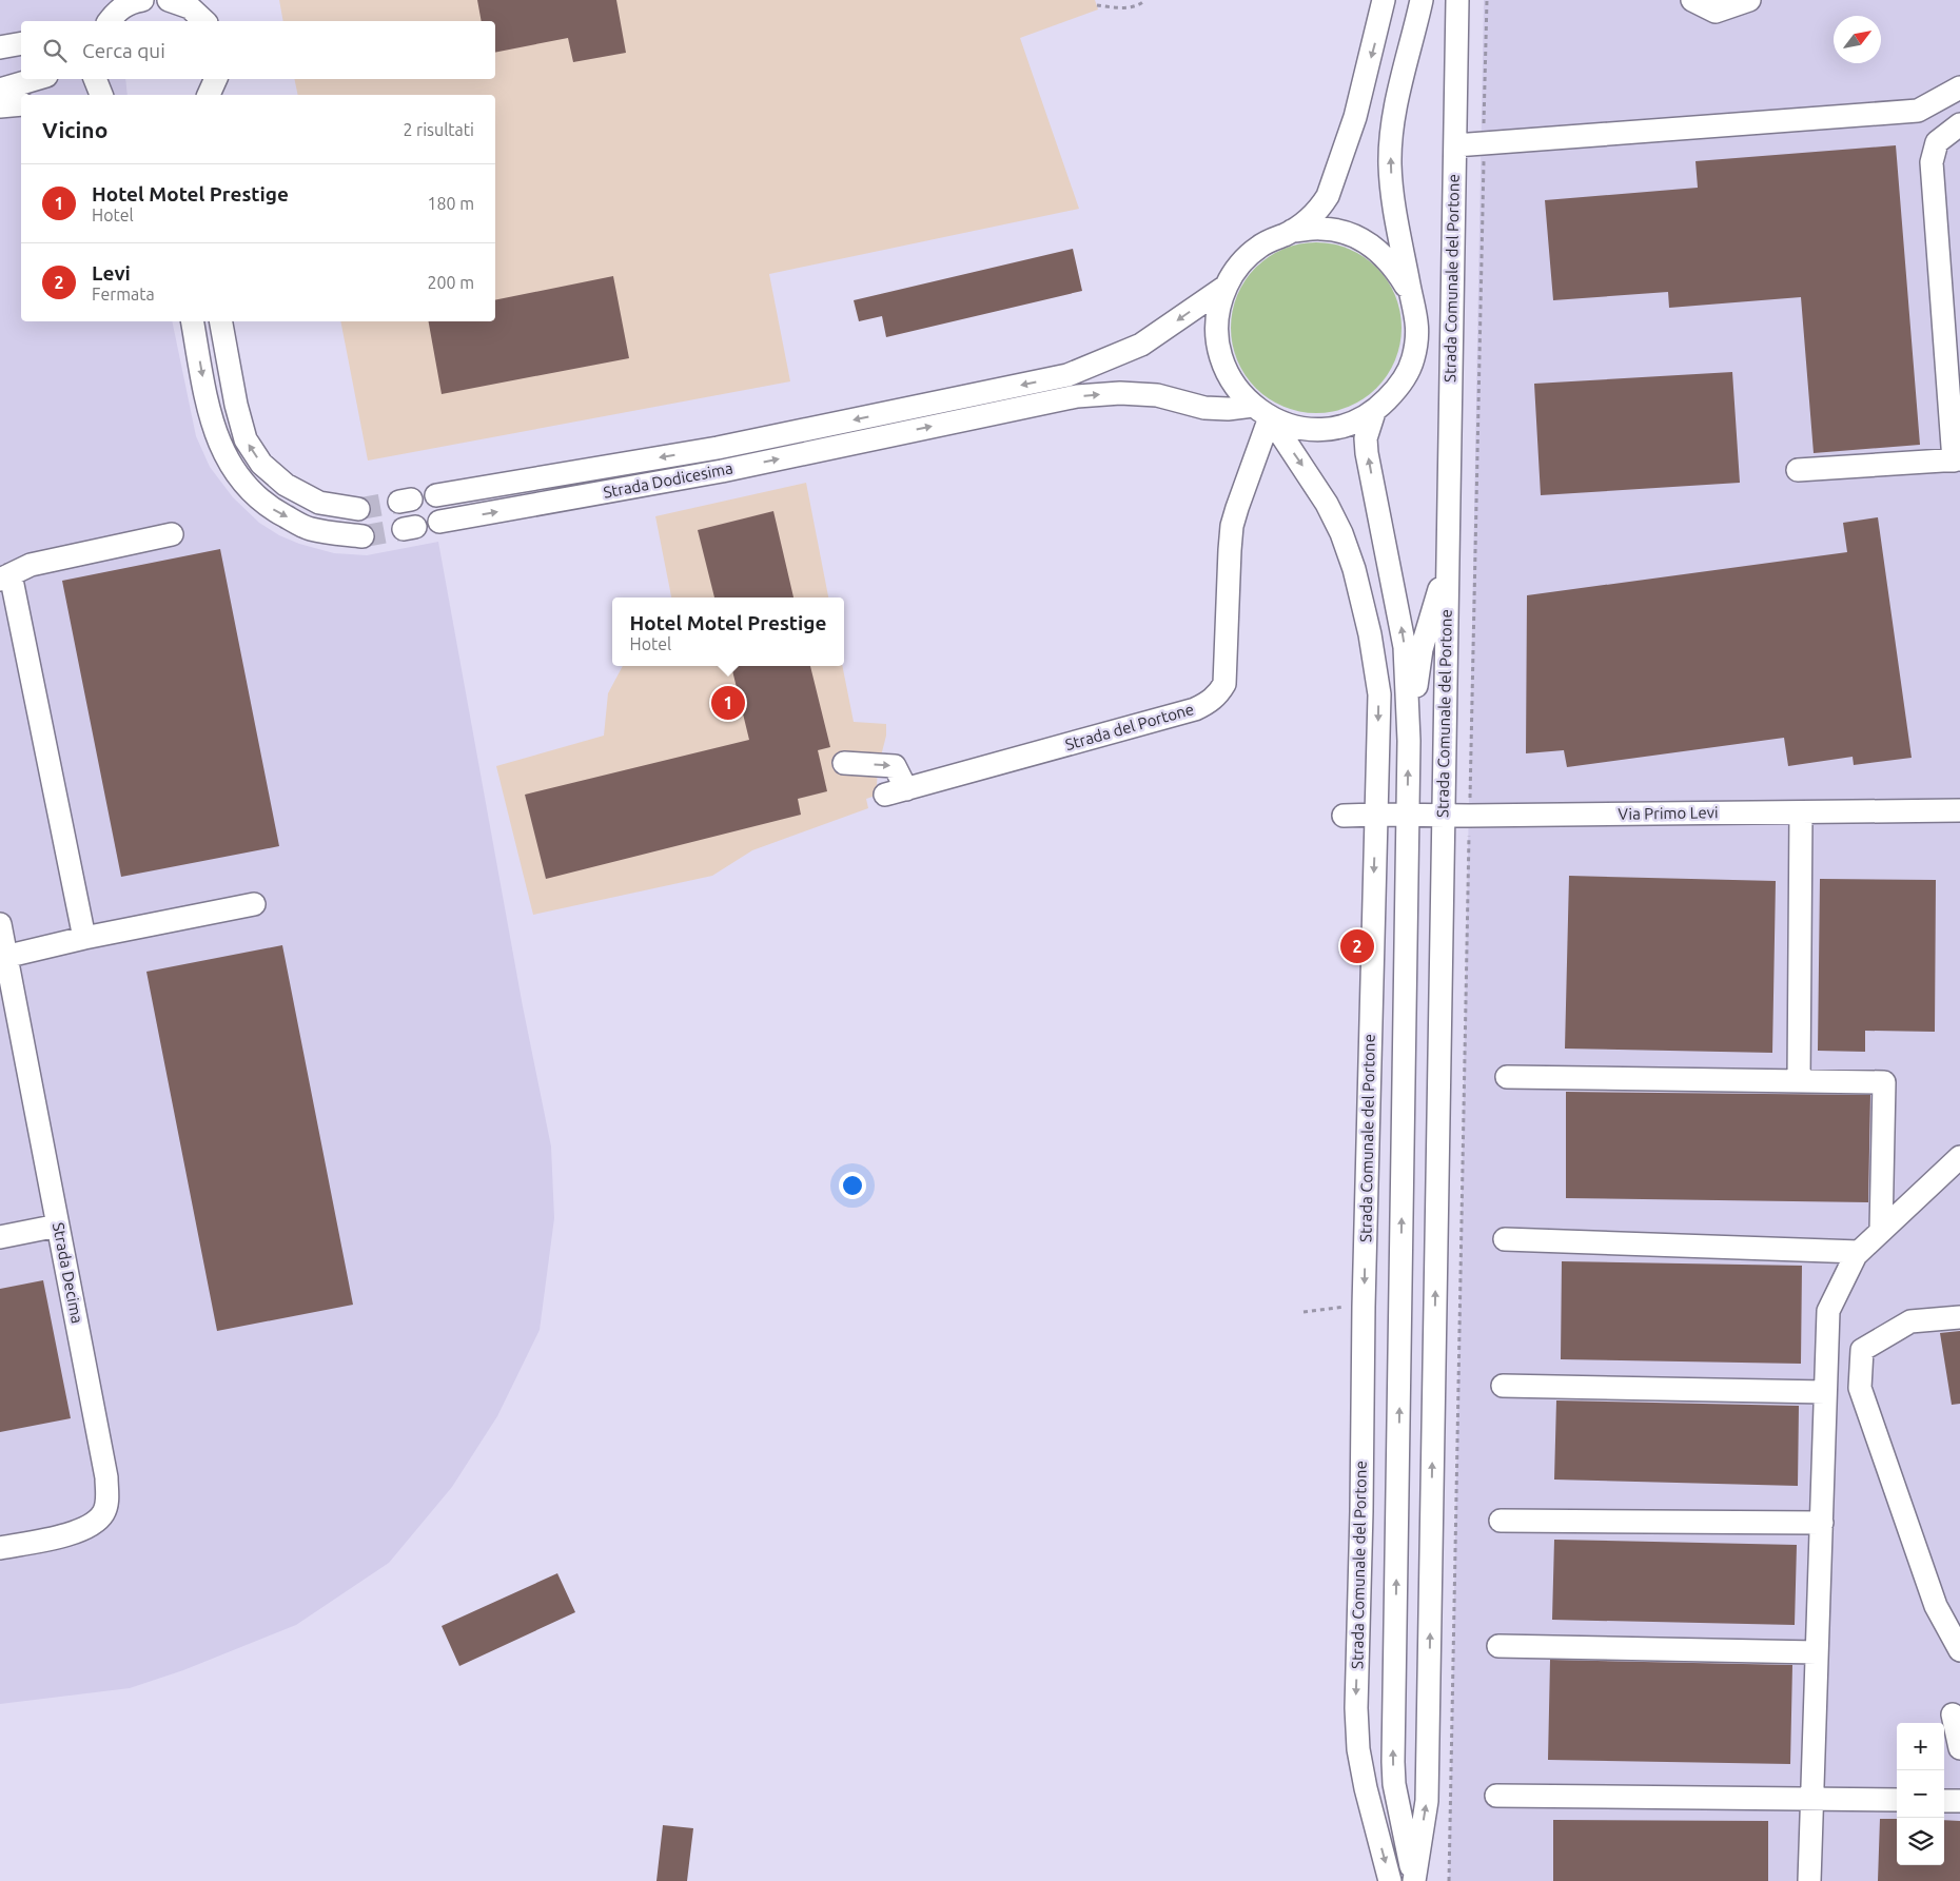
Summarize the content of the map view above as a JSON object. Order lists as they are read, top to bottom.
{
  "streets": {
    "street": [
      "Strada Comunale del Portone",
      "Strada Dodicesima",
      "Strada del Portone",
      "Via Primo Levi",
      "Strada Decima"
    ]
  },
  "crossings": [
    ["Strada Comunale del Portone", "Strada Dodicesima"],
    ["Strada Comunale del Portone", "Strada del Portone"],
    ["Strada Comunale del Portone", "Via Primo Levi"],
    ["Strada Dodicesima", "Strada del Portone"]
  ],
  "north": "top right",
  "page": {
    "search": "Cerca qui",
    "heading": ["Vicino", "2 risultati"],
    "list": [
      {
        "mark": "1",
        "name": "Hotel Motel Prestige",
        "note": "Hotel",
        "value": "180 m"
      },
      {
        "mark": "2",
        "name": "Levi",
        "note": "Fermata",
        "value": "200 m"
      }
    ],
    "popup": ["Hotel Motel Prestige", "Hotel"],
    "pins": ["1", "2"],
    "map_buttons": ["+", "−"]
  }
}
